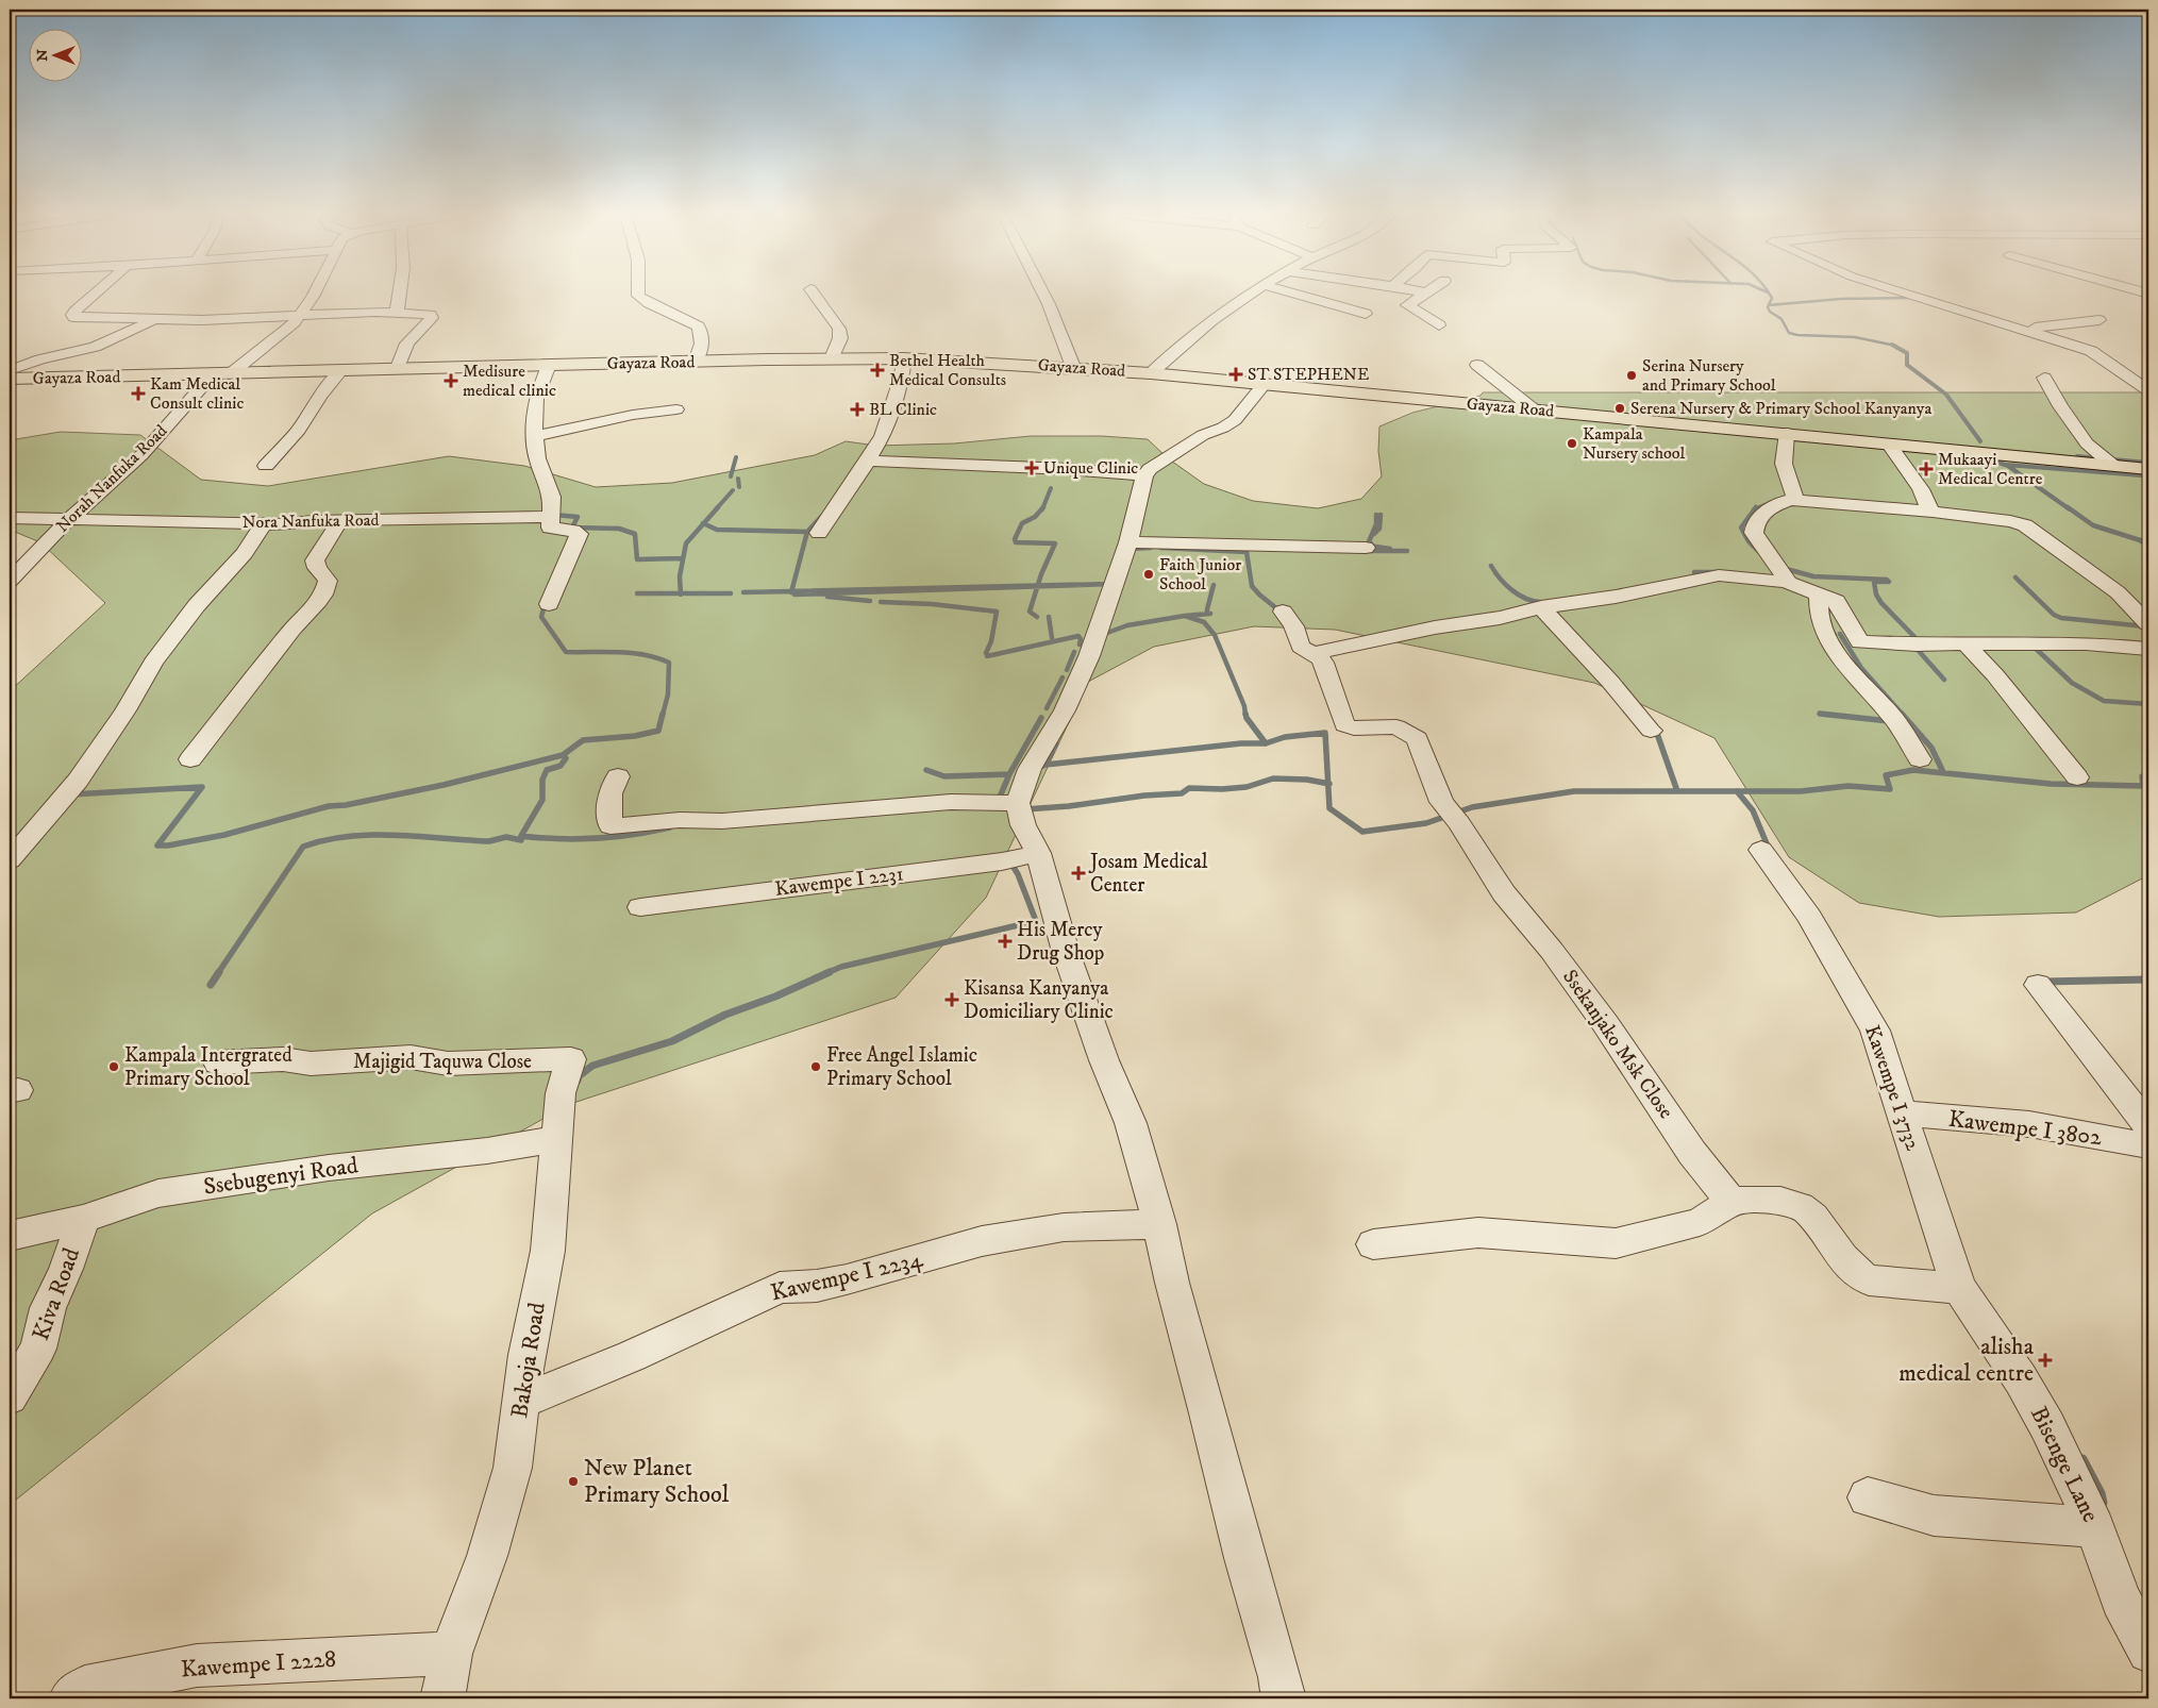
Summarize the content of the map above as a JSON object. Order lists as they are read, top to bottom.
{
  "streets": {
    "main road": ["Gayaza Road"],
    "street": [
      "Norah Nanfuka Road",
      "Nora Nanfuka Road",
      "Kawempe I 2231",
      "Ssekanjako Msk Close",
      "Majigid Taquwa Close",
      "Kawempe I 3732",
      "Kawempe I 3802",
      "Ssebugenyi Road",
      "Kawempe I 2234",
      "Kiva Road",
      "Bakoja Road",
      "Bisenge Lane",
      "Kawempe I 2228"
    ]
  },
  "crossings": [
    ["Gayaza Road", "Norah Nanfuka Road"],
    ["Norah Nanfuka Road", "Nora Nanfuka Road"],
    ["Majigid Taquwa Close", "Bakoja Road"],
    ["Kawempe I 3732", "Kawempe I 3802"],
    ["Kawempe I 3732", "Bisenge Lane"],
    ["Ssebugenyi Road", "Kiva Road"],
    ["Ssebugenyi Road", "Bakoja Road"],
    ["Kawempe I 2234", "Bakoja Road"],
    ["Bakoja Road", "Kawempe I 2228"]
  ],
  "places": {
    "health": [
      "Bethel Health Medical Consults",
      "ST STEPHENE",
      "Medisure medical clinic",
      "Kam Medical Consult clinic",
      "BL Clinic",
      "Unique Clinic",
      "Mukaayi Medical Centre",
      "Josam Medical Center",
      "His Mercy Drug Shop",
      "Kisansa Kanyanya Domiciliary Clinic",
      "alisha medical centre"
    ],
    "other": [
      "Serina Nursery and Primary School",
      "Serena Nursery & Primary School Kanyanya",
      "Kampala Nursery school",
      "Faith Junior School",
      "Kampala Intergrated Primary School",
      "Free Angel Islamic Primary School",
      "New Planet Primary School"
    ]
  },
  "north": "left"
}
